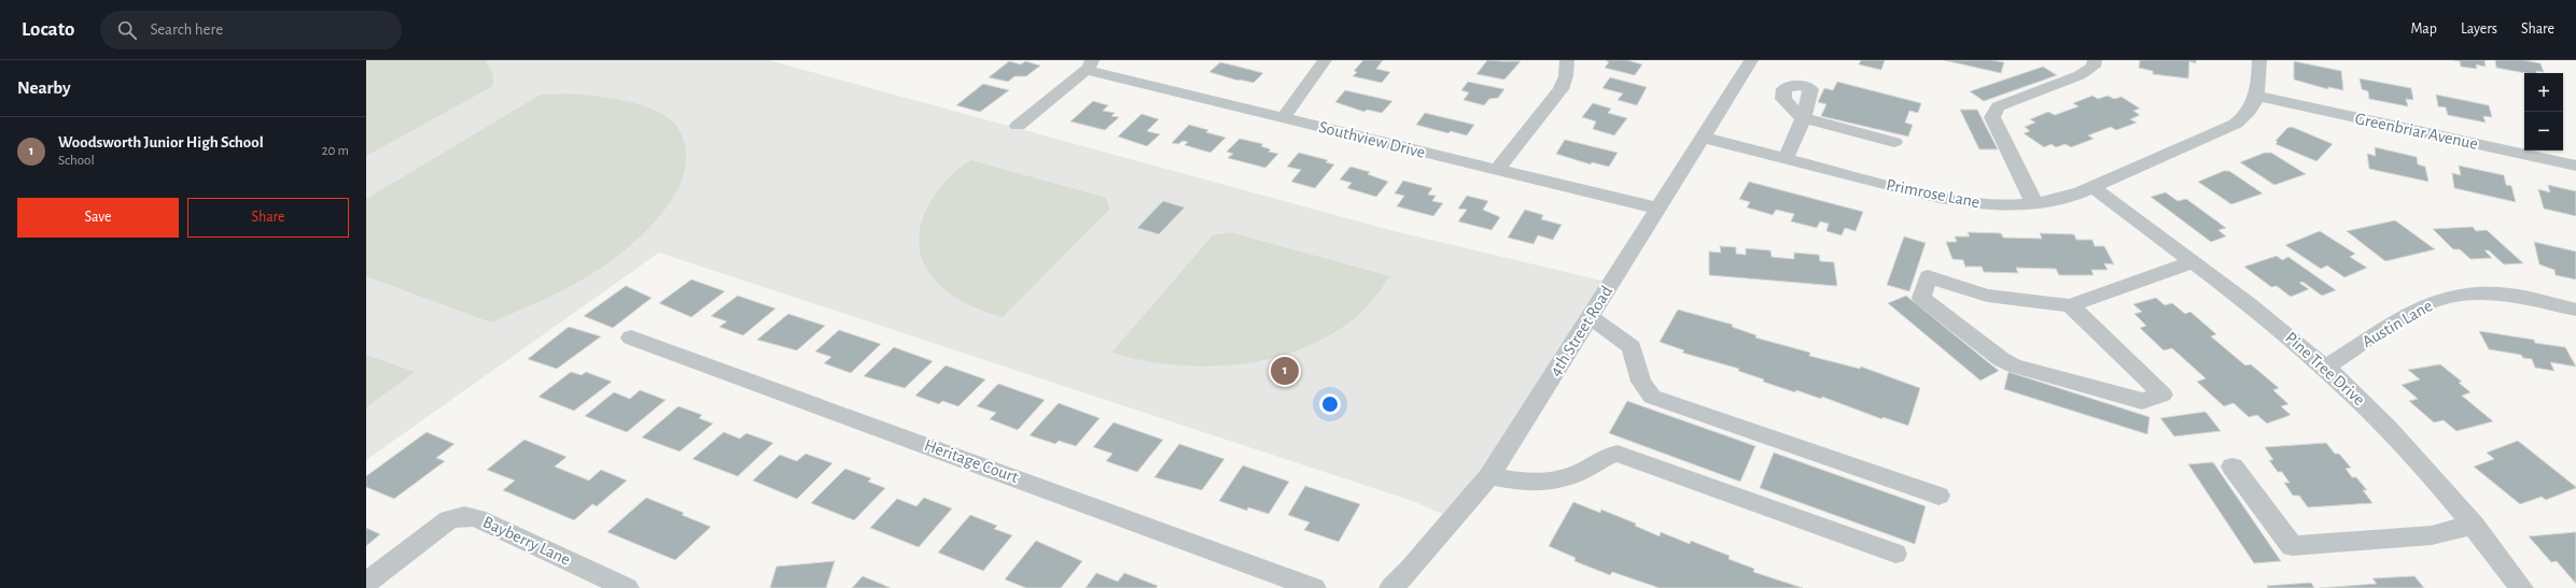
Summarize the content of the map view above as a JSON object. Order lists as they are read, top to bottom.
{
  "streets": {
    "street": [
      "Greenbriar Avenue",
      "Southview Drive",
      "Primrose Lane",
      "Austin Lane",
      "4th Street Road",
      "Pine Tree Drive",
      "Heritage Court",
      "Bayberry Lane"
    ]
  },
  "crossings": [
    ["Greenbriar Avenue", "Primrose Lane"],
    ["Southview Drive", "4th Street Road"],
    ["Primrose Lane", "4th Street Road"],
    ["Primrose Lane", "Pine Tree Drive"],
    ["Austin Lane", "Pine Tree Drive"]
  ],
  "page": {
    "header": "Locato",
    "search": "Search here",
    "nav": ["Map", "Layers", "Share"],
    "heading": "Nearby",
    "map_buttons": ["+", "−"],
    "list": [
      {
        "mark": "1",
        "name": "Woodsworth Junior High School",
        "note": "School",
        "value": "20 m"
      }
    ],
    "buttons": ["Save", "Share"],
    "pins": "1"
  }
}
